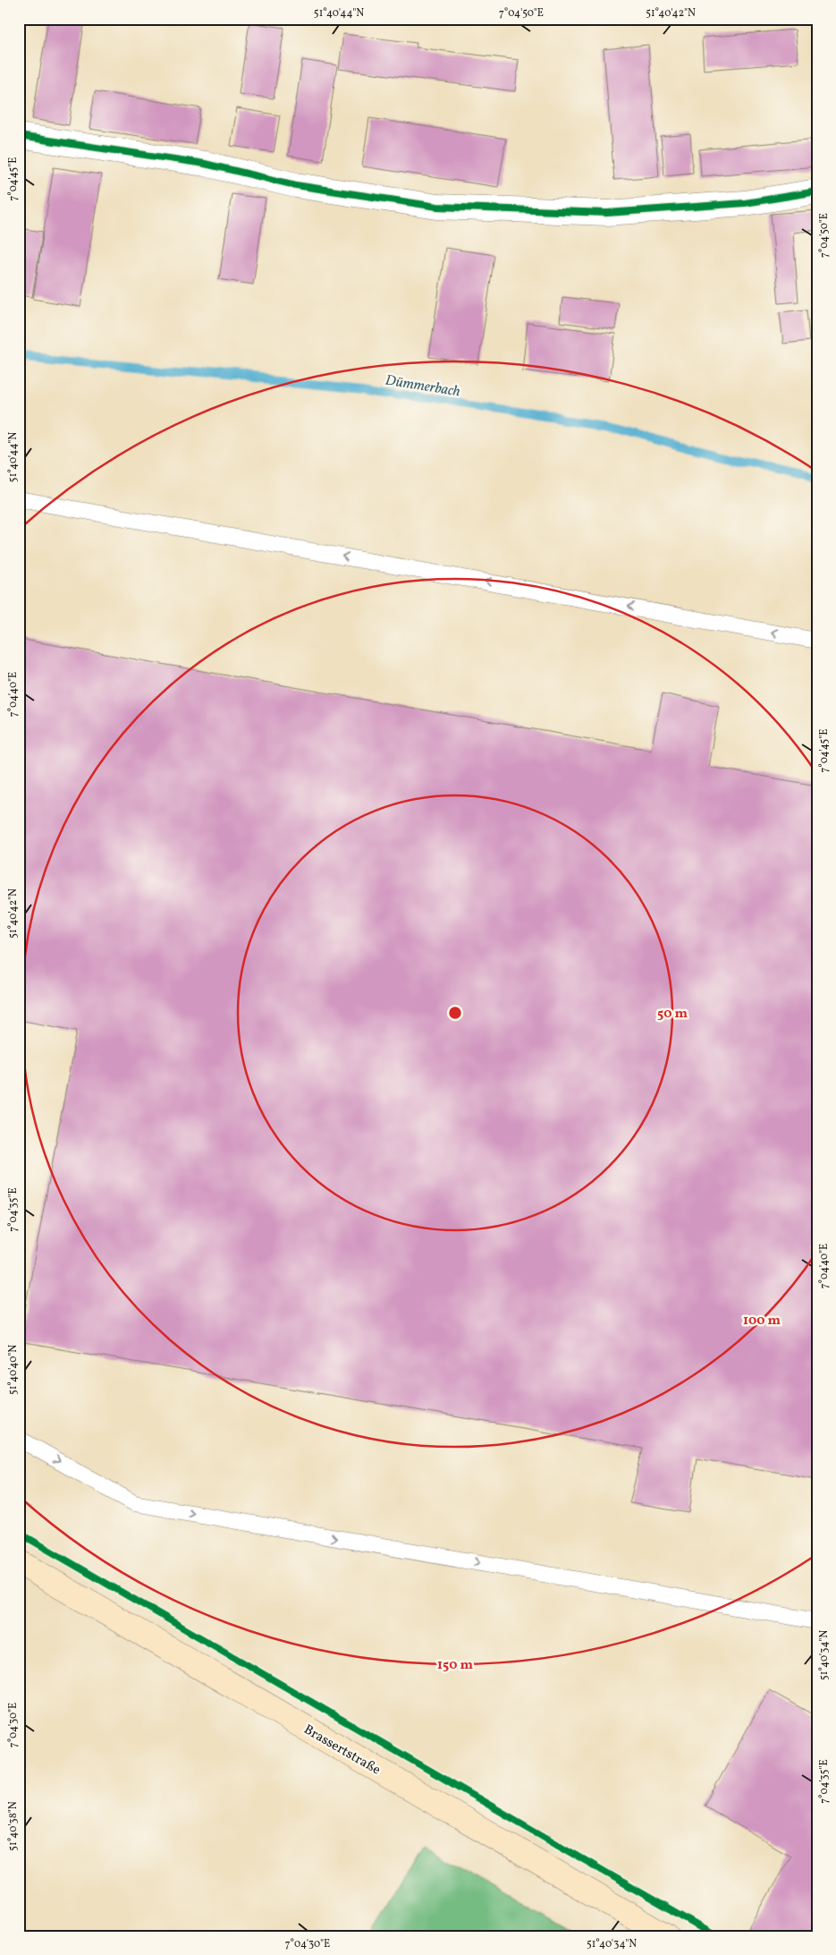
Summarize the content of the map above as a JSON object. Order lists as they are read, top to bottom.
{
  "streets": {
    "main road": ["Brassertstraße"]
  },
  "water": ["Dümmerbach"],
  "coordinates": [
    "51°40'44\"N",
    "7°04'50\"E",
    "51°40'42\"N",
    "7°04'45\"E",
    "7°04'40\"E",
    "7°04'35\"E",
    "51°40'40\"N",
    "51°40'34\"N",
    "7°04'30\"E",
    "51°40'38\"N"
  ],
  "rings": ["50 m", "100 m", "150 m"]
}
